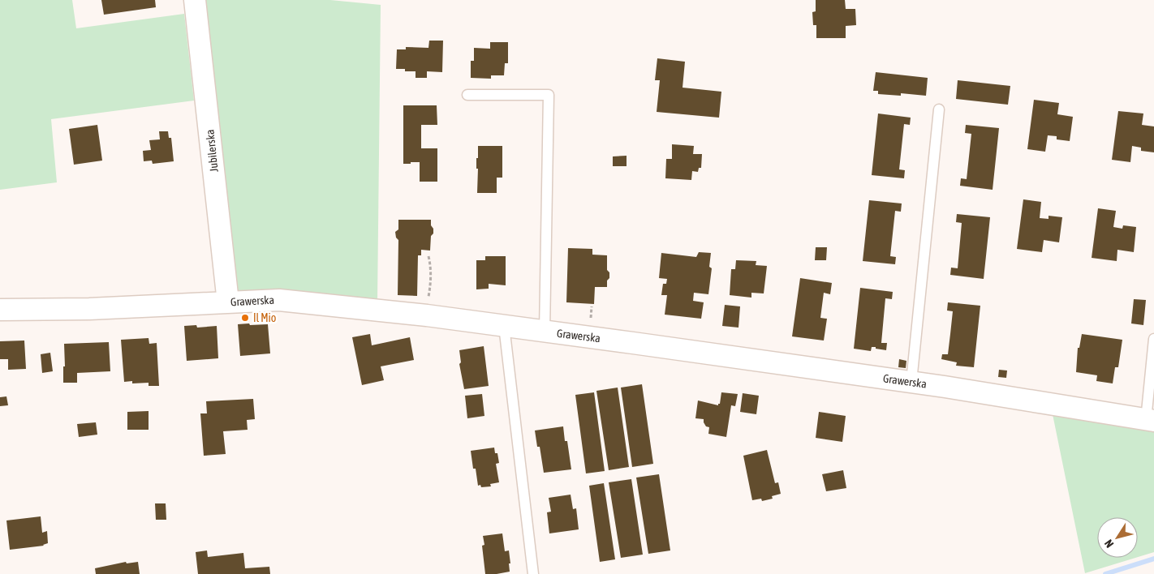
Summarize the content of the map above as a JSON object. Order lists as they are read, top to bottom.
{
  "streets": {
    "street": ["Jubilerska", "Grawerska"]
  },
  "crossings": [
    ["Jubilerska", "Grawerska"]
  ],
  "places": ["Il Mio"],
  "north": "bottom left"
}
